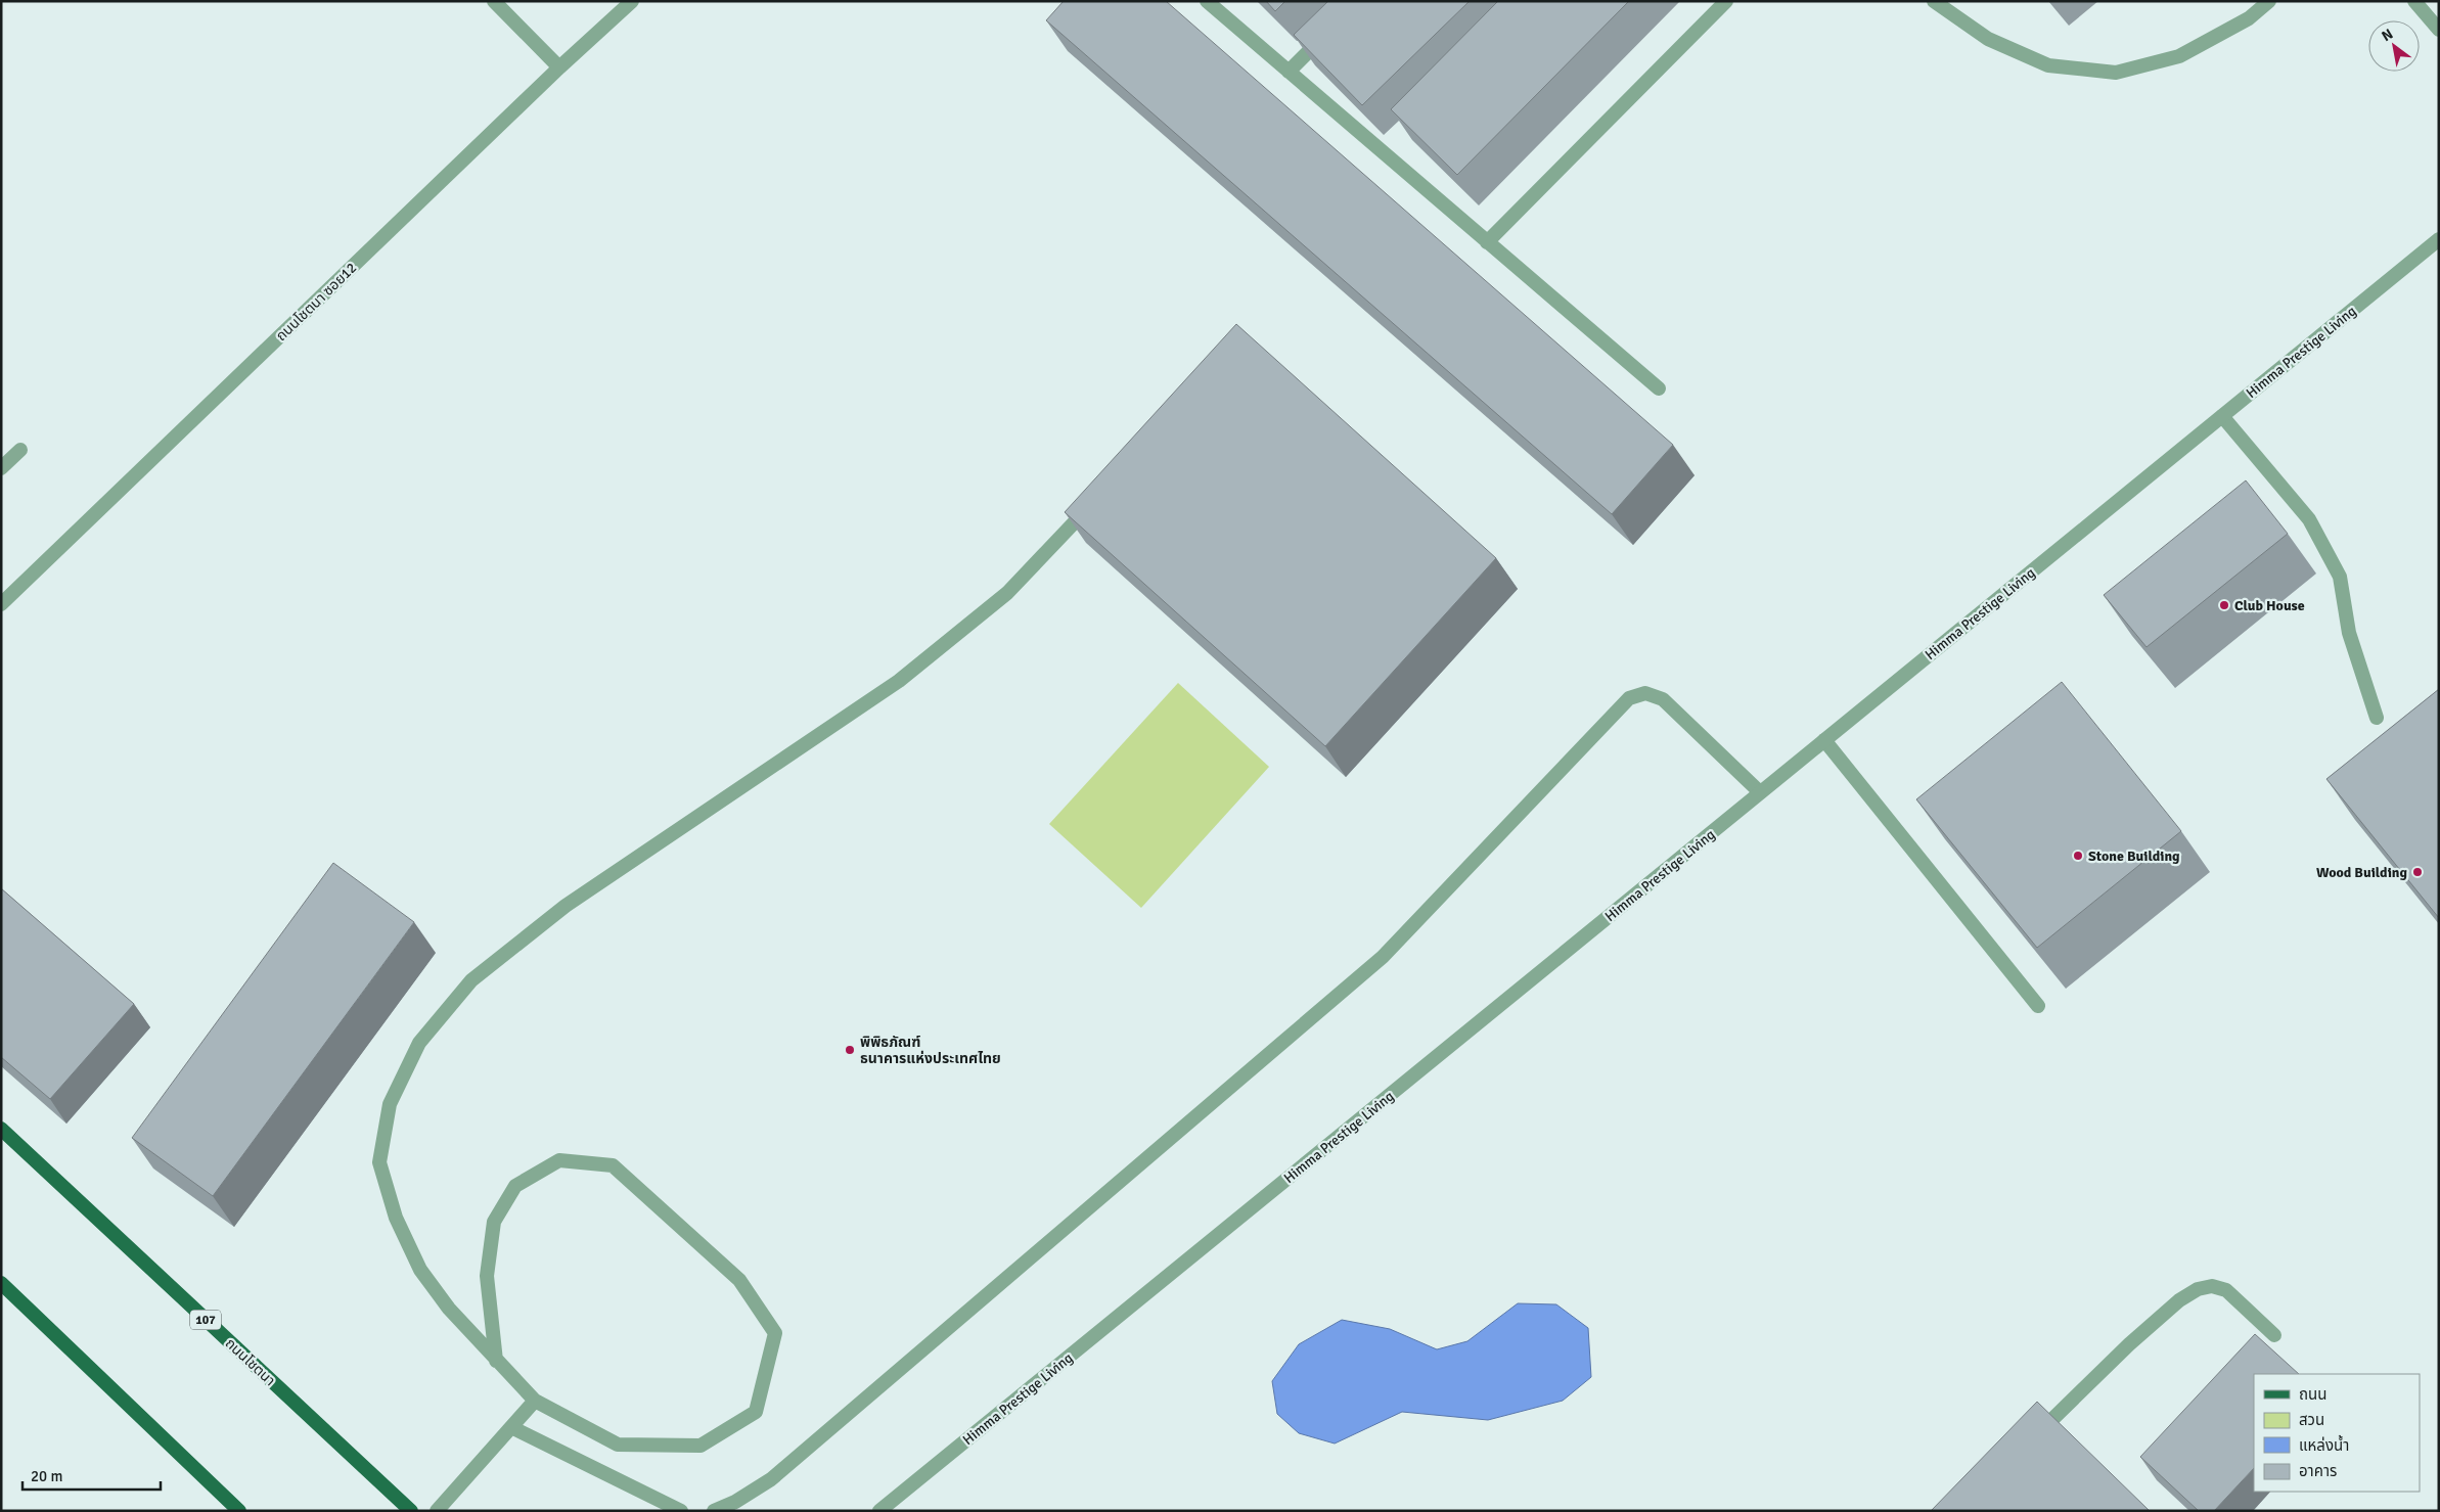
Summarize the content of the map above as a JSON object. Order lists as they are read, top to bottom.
{
  "streets": {
    "main road": ["107", "ถนนโชตนา"],
    "street": ["ถนนโชตนา ซอย12", "Himma Prestige Living"]
  },
  "places": [
    "Club House",
    "Stone Building",
    "Wood Building",
    "พิพิธภัณฑ์ ธนาคารแห่งประเทศไทย"
  ],
  "legend": [
    "ถนน",
    "สวน",
    "แหล่งน้ำ",
    "อาคาร"
  ],
  "scale_bar": "20 m",
  "north": "top left"
}
